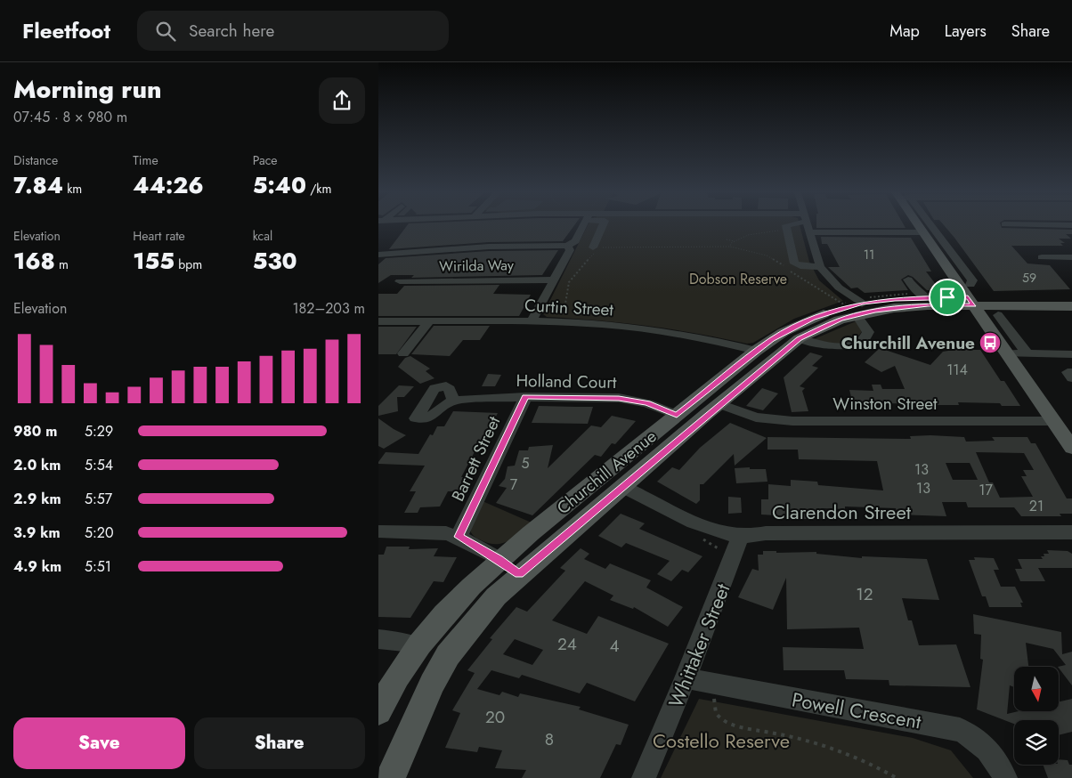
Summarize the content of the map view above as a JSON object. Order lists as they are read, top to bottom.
{
  "streets": {
    "main road": ["Churchill Avenue"],
    "street": [
      "Wirilda Way",
      "Curtin Street",
      "Holland Court",
      "Winston Street",
      "Barrett Street",
      "Clarendon Street",
      "Whittaker Street",
      "Powell Crescent"
    ]
  },
  "crossings": [
    ["Curtin Street", "Churchill Avenue"],
    ["Holland Court", "Barrett Street"],
    ["Holland Court", "Churchill Avenue"],
    ["Winston Street", "Churchill Avenue"],
    ["Churchill Avenue", "Clarendon Street"],
    ["Clarendon Street", "Whittaker Street"],
    ["Whittaker Street", "Powell Crescent"]
  ],
  "parks": ["Dobson Reserve", "Costello Reserve"],
  "places": {
    "bus stop": ["Churchill Avenue"]
  },
  "house_numbers": [
    "11",
    "59",
    "114",
    "5",
    "13",
    "7",
    "13",
    "17",
    "21",
    "12",
    "24",
    "4",
    "20",
    "8"
  ],
  "north": "bottom",
  "page": {
    "header": "Fleetfoot",
    "search": "Search here",
    "nav": ["Map", "Layers", "Share"],
    "heading": ["Morning run", "07:45 · 8 × 980 m"],
    "stats": [
      ["Distance", "7.84 km"],
      ["Time", "44:26"],
      ["Pace", "5:40 /km"],
      ["Elevation", "168 m"],
      ["Heart rate", "155 bpm"],
      ["kcal", "530"]
    ],
    "chart": ["Elevation", "182–203 m"],
    "list": [
      {
        "name": "980 m",
        "note": "5:29"
      },
      {
        "name": "2.0 km",
        "note": "5:54"
      },
      {
        "name": "2.9 km",
        "note": "5:57"
      },
      {
        "name": "3.9 km",
        "note": "5:20"
      },
      {
        "name": "4.9 km",
        "note": "5:51"
      }
    ],
    "buttons": ["Save", "Share"]
  }
}
